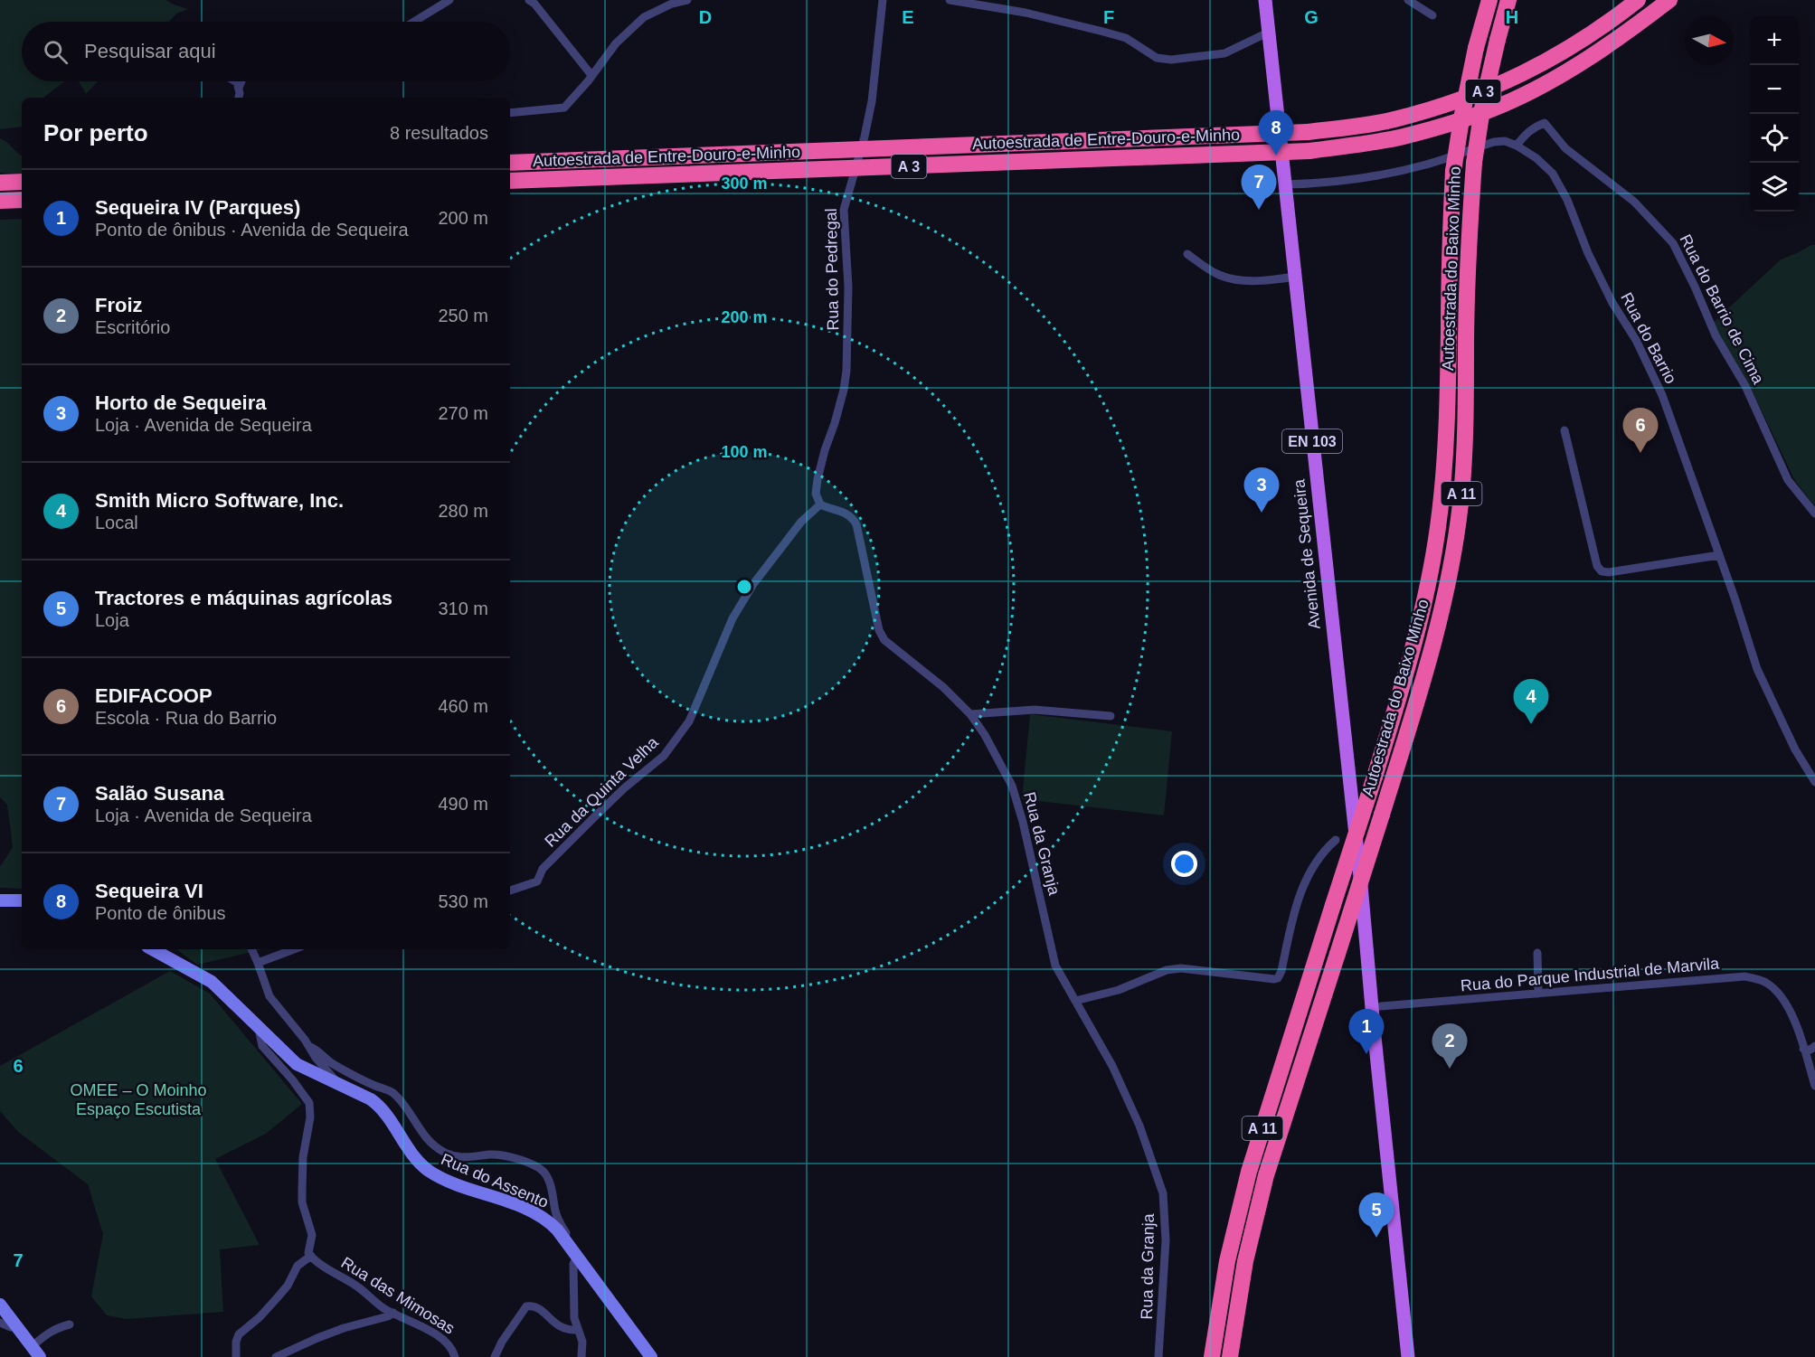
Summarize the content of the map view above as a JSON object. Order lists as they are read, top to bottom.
{
  "streets": {
    "highway": [
      "A 3",
      "Autoestrada de Entre-Douro-e-Minho",
      "Autoestrada do Baixo Minho",
      "A 11"
    ],
    "main road": ["EN 103", "Avenida de Sequeira"],
    "street": [
      "Rua do Pedregal",
      "Rua do Barrio de Cima",
      "Rua do Barrio",
      "Rua da Quinta Velha",
      "Rua da Granja",
      "Rua do Parque Industrial de Marvila",
      "Rua do Assento",
      "Rua das Mimosas"
    ]
  },
  "crossings": [
    ["Rua do Pedregal", "Rua da Quinta Velha"],
    ["Rua do Pedregal", "Rua da Granja"],
    ["Rua do Barrio de Cima", "Rua do Barrio"],
    ["Rua do Barrio", "Avenida de Sequeira"],
    ["EN 103", "Avenida de Sequeira"],
    ["EN 103", "Rua do Parque Industrial de Marvila"],
    ["Avenida de Sequeira", "Rua do Parque Industrial de Marvila"],
    ["Rua da Quinta Velha", "Rua da Granja"]
  ],
  "parks": ["OMEE – O Moinho Espaço Escutista"],
  "north": "right",
  "page": {
    "map_buttons": ["+", "−"],
    "search": "Pesquisar aqui",
    "heading": ["Por perto", "8 resultados"],
    "pins": [
      "8",
      "7",
      "6",
      "3",
      "4",
      "1",
      "2",
      "5"
    ],
    "list": [
      {
        "mark": "1",
        "name": "Sequeira IV (Parques)",
        "note": "Ponto de ônibus · Avenida de Sequeira",
        "value": "200 m"
      },
      {
        "mark": "2",
        "name": "Froiz",
        "note": "Escritório",
        "value": "250 m"
      },
      {
        "mark": "3",
        "name": "Horto de Sequeira",
        "note": "Loja · Avenida de Sequeira",
        "value": "270 m"
      },
      {
        "mark": "4",
        "name": "Smith Micro Software, Inc.",
        "note": "Local",
        "value": "280 m"
      },
      {
        "mark": "5",
        "name": "Tractores e máquinas agrícolas",
        "note": "Loja",
        "value": "310 m"
      },
      {
        "mark": "6",
        "name": "EDIFACOOP",
        "note": "Escola · Rua do Barrio",
        "value": "460 m"
      },
      {
        "mark": "7",
        "name": "Salão Susana",
        "note": "Loja · Avenida de Sequeira",
        "value": "490 m"
      },
      {
        "mark": "8",
        "name": "Sequeira VI",
        "note": "Ponto de ônibus",
        "value": "530 m"
      }
    ]
  },
  "grid": {
    "columns": [
      "D",
      "E",
      "F",
      "G",
      "H"
    ],
    "rows": ["6", "7"]
  },
  "rings": ["300 m", "200 m", "100 m"]
}
